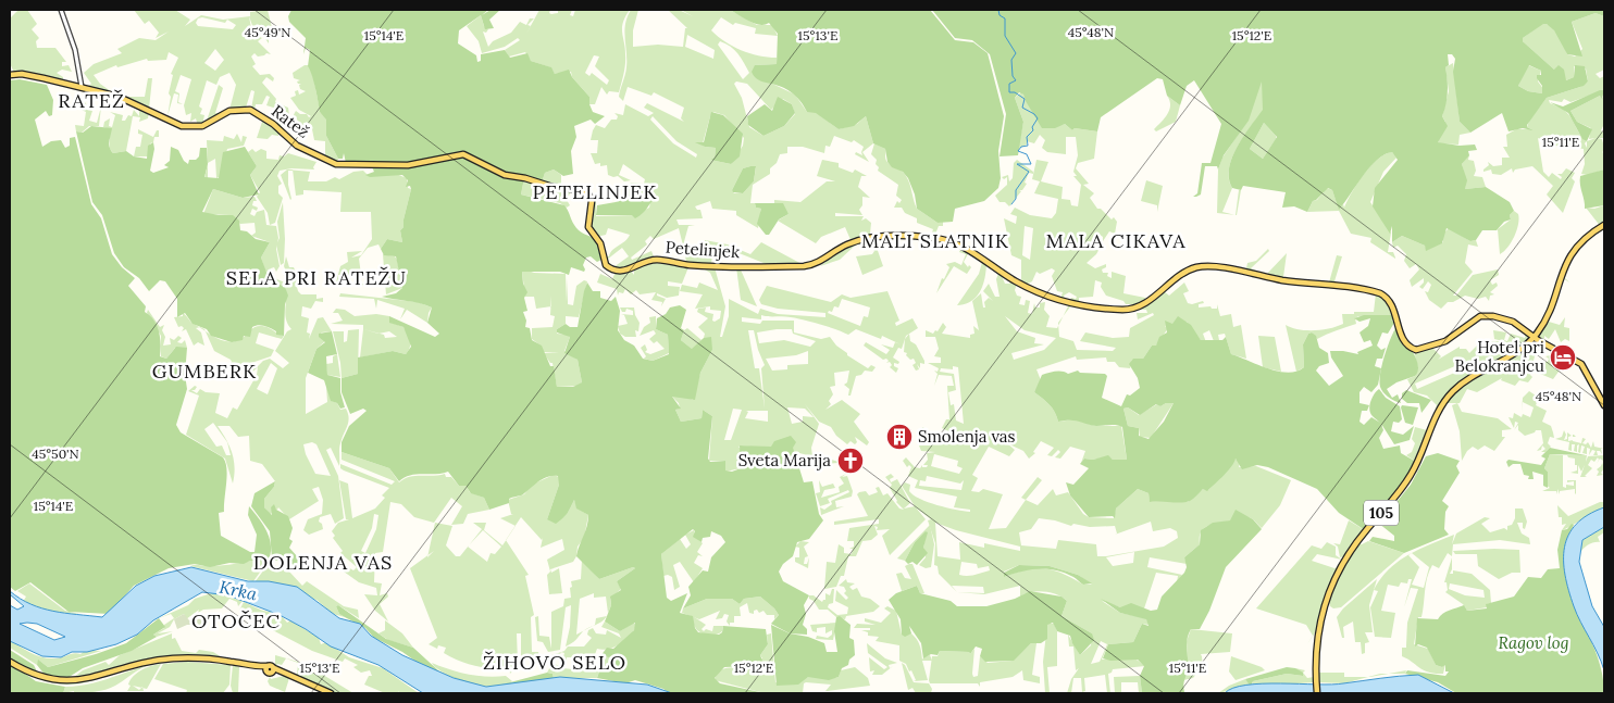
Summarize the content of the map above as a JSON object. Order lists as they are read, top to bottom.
{
  "streets": {
    "main road": ["Ratež", "Petelinjek", "105"]
  },
  "crossings": [
    ["Ratež", "Petelinjek"],
    ["Petelinjek", "105"]
  ],
  "districts": [
    "RATEŽ",
    "PETELINJEK",
    "MALI SLATNIK",
    "MALA CIKAVA",
    "SELA PRI RATEŽU",
    "GUMBERK",
    "DOLENJA VAS",
    "OTOČEC",
    "ŽIHOVO SELO"
  ],
  "water": ["Krka"],
  "parks": ["Ragov log"],
  "places": {
    "hotel": ["Hotel pri Belokranjcu"],
    "building": ["Smolenja vas"],
    "church": ["Sveta Marija"]
  },
  "coordinates": [
    "45°49'N",
    "45°48'N",
    "15°14'E",
    "15°13'E",
    "15°12'E",
    "15°11'E",
    "45°50'N"
  ]
}
